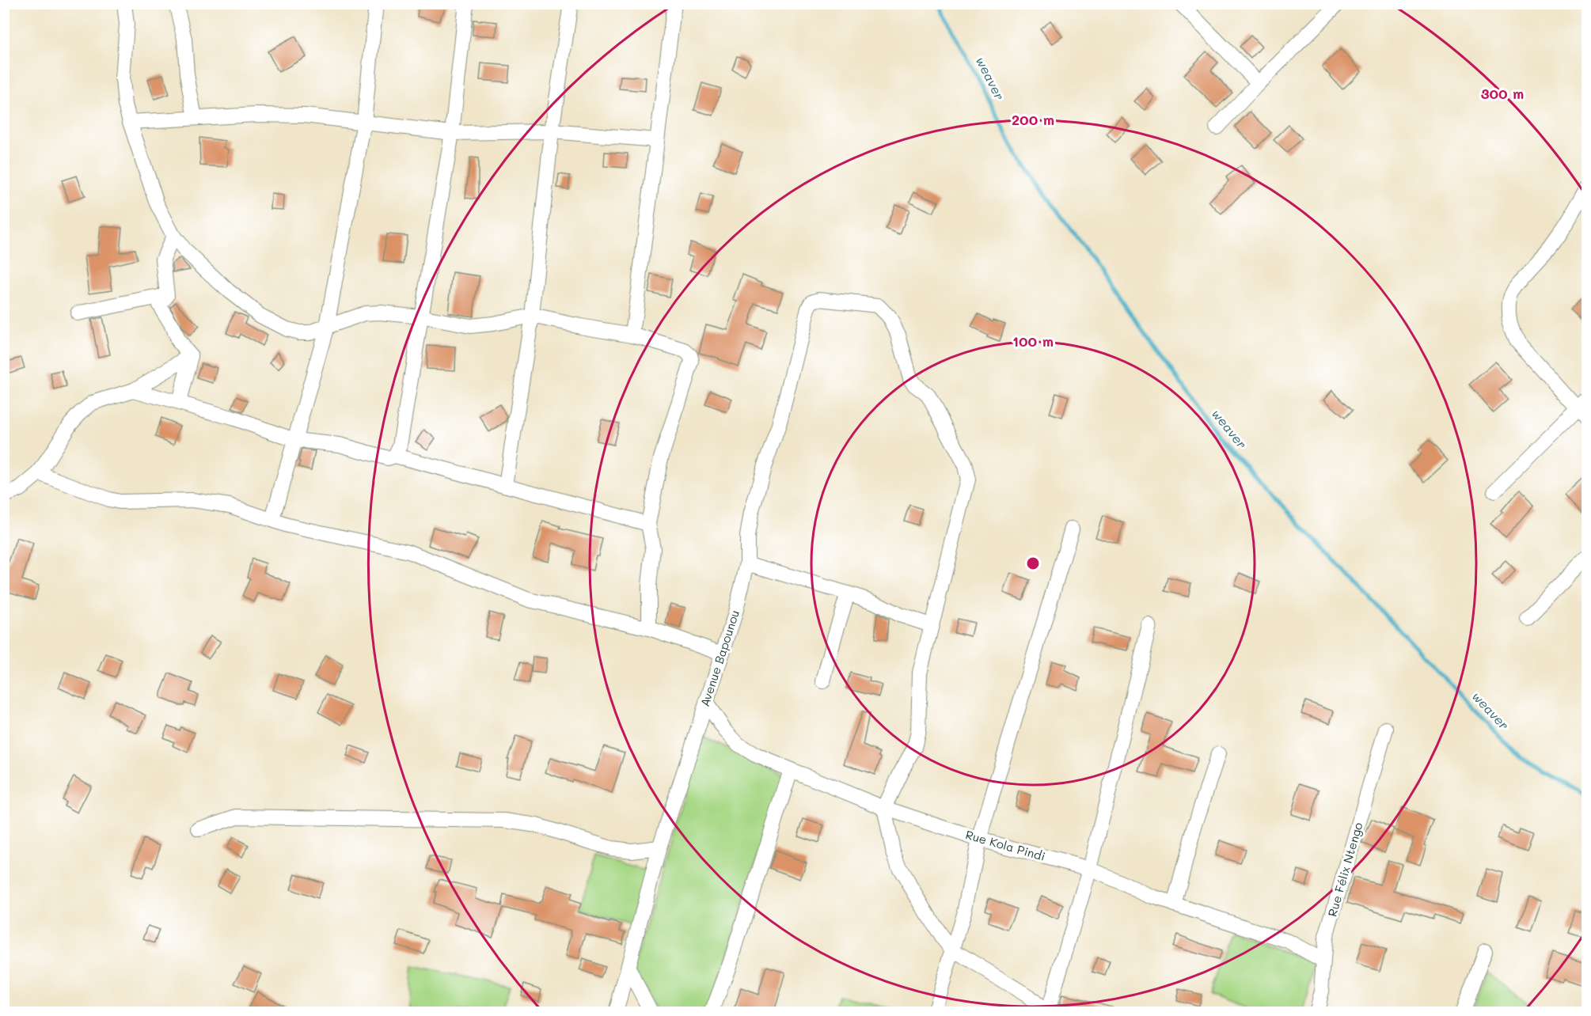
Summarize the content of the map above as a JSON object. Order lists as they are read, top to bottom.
{
  "streets": {
    "street": ["Avenue Bapounou", "Rue Kola Pindi", "Rue Félix Ntengo"]
  },
  "crossings": [
    ["Avenue Bapounou", "Rue Kola Pindi"],
    ["Rue Kola Pindi", "Rue Félix Ntengo"]
  ],
  "water": ["weaver"],
  "rings": ["300 m", "200 m", "100 m"]
}
